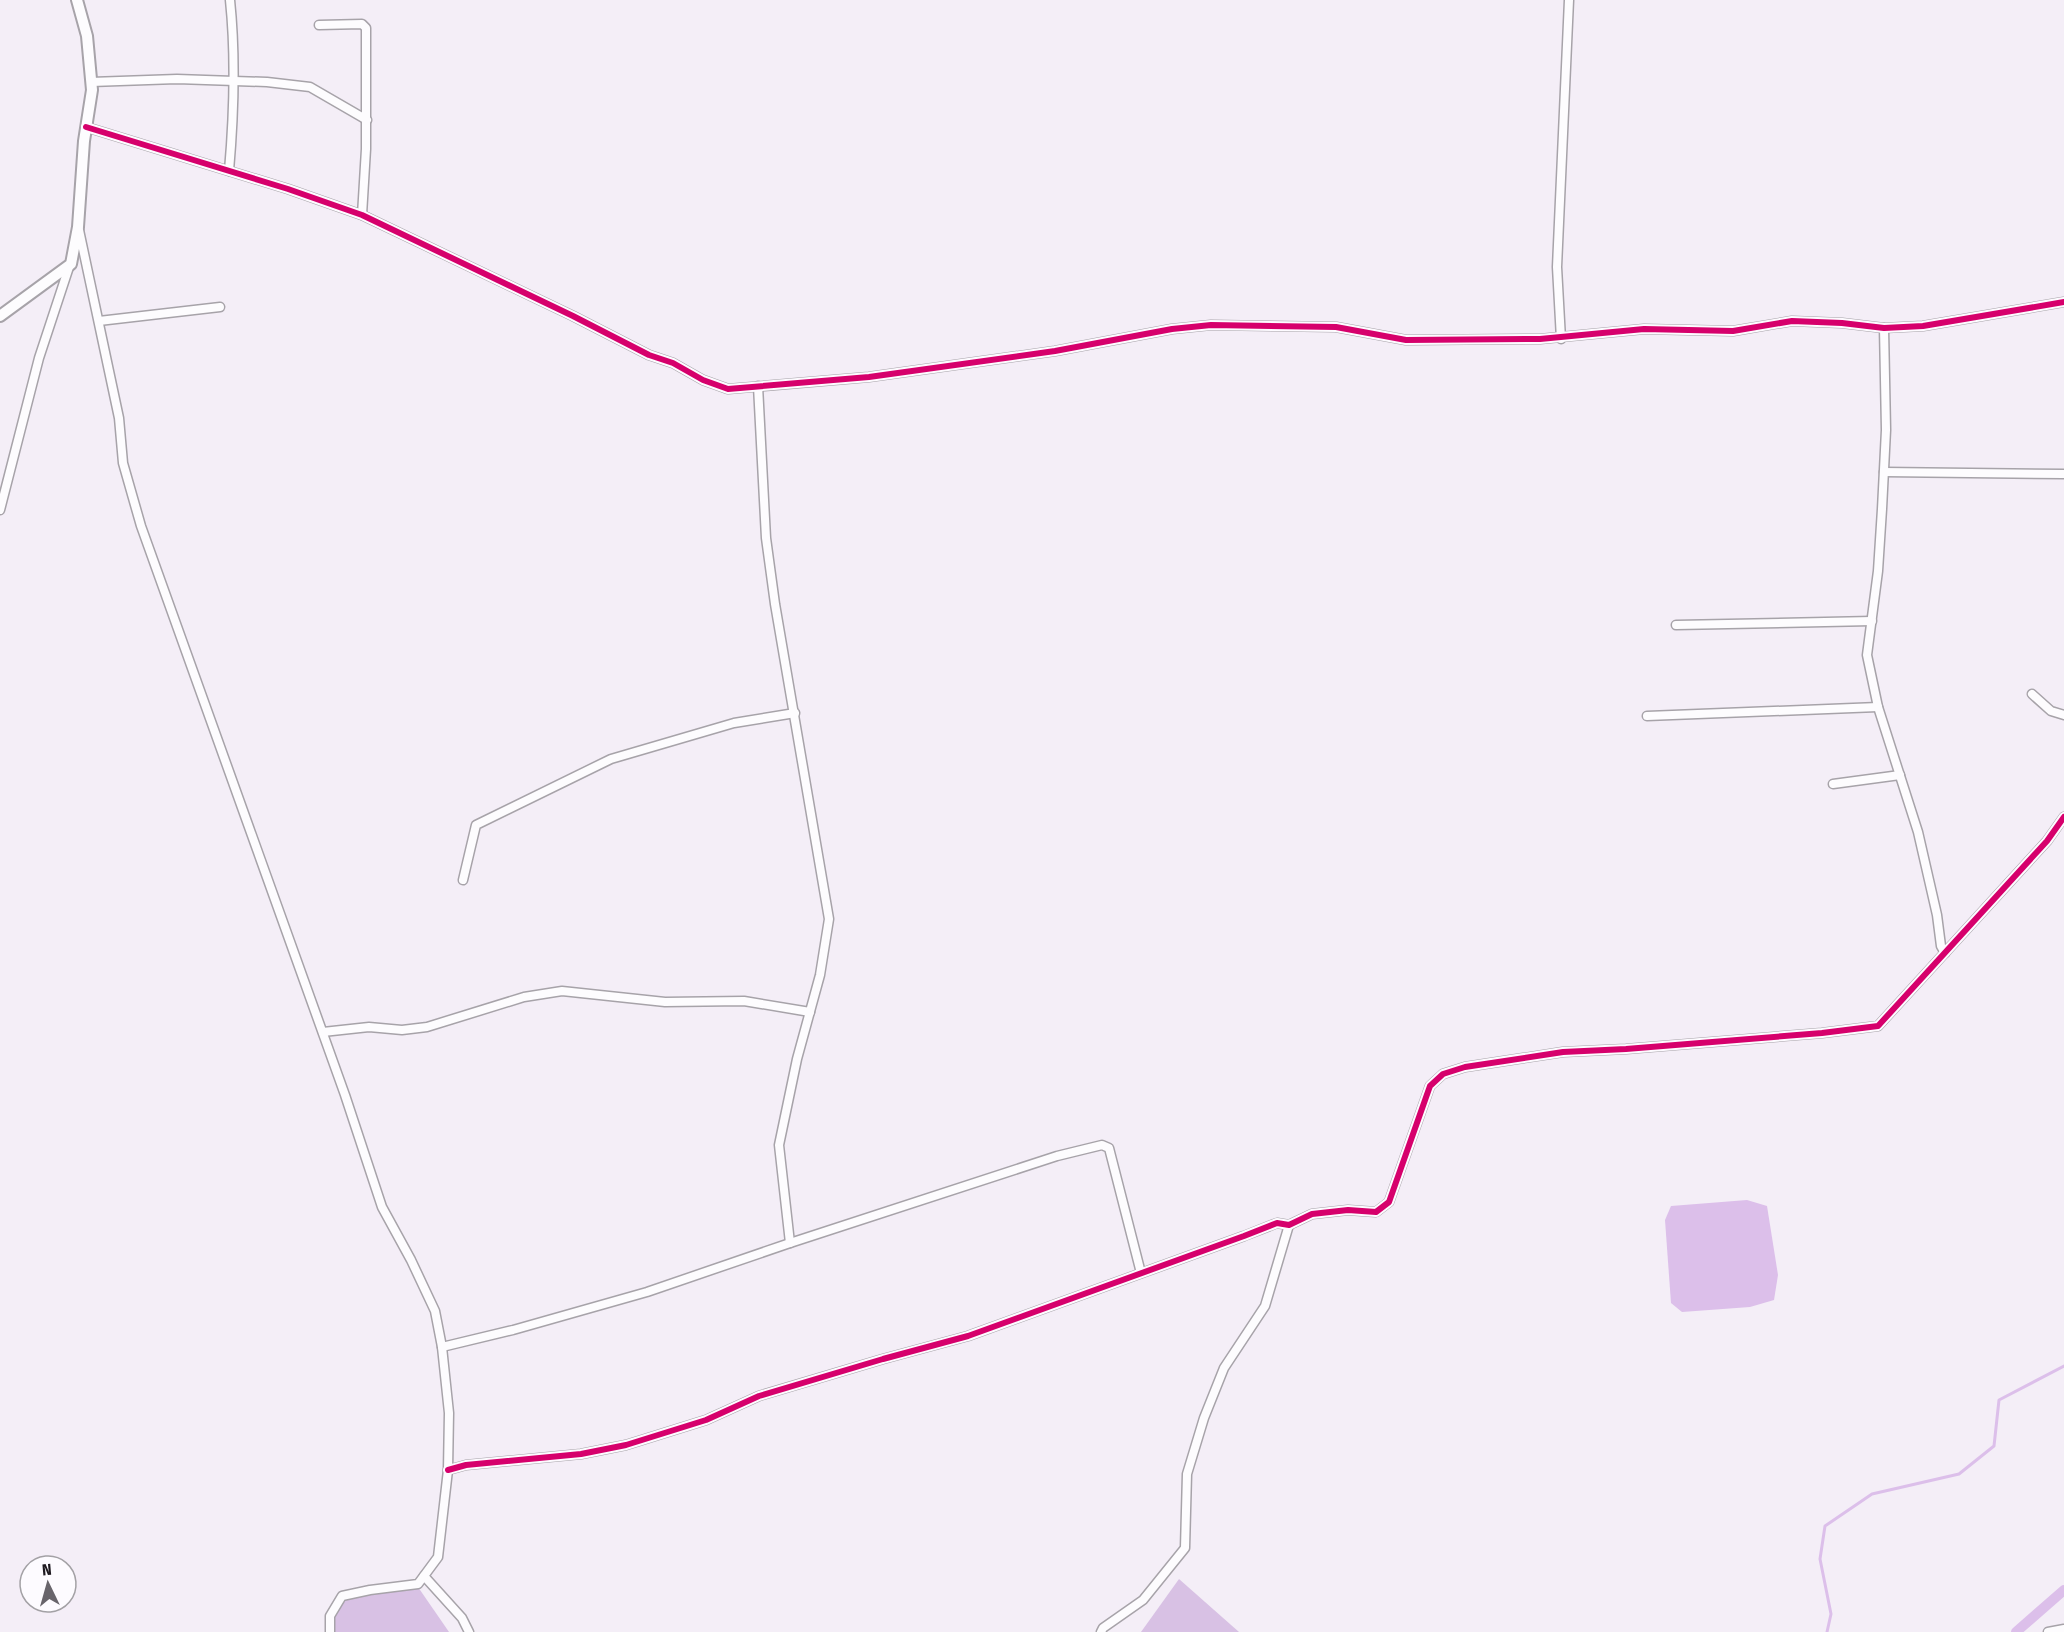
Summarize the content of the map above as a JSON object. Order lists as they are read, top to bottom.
{
  "north": "top"
}
